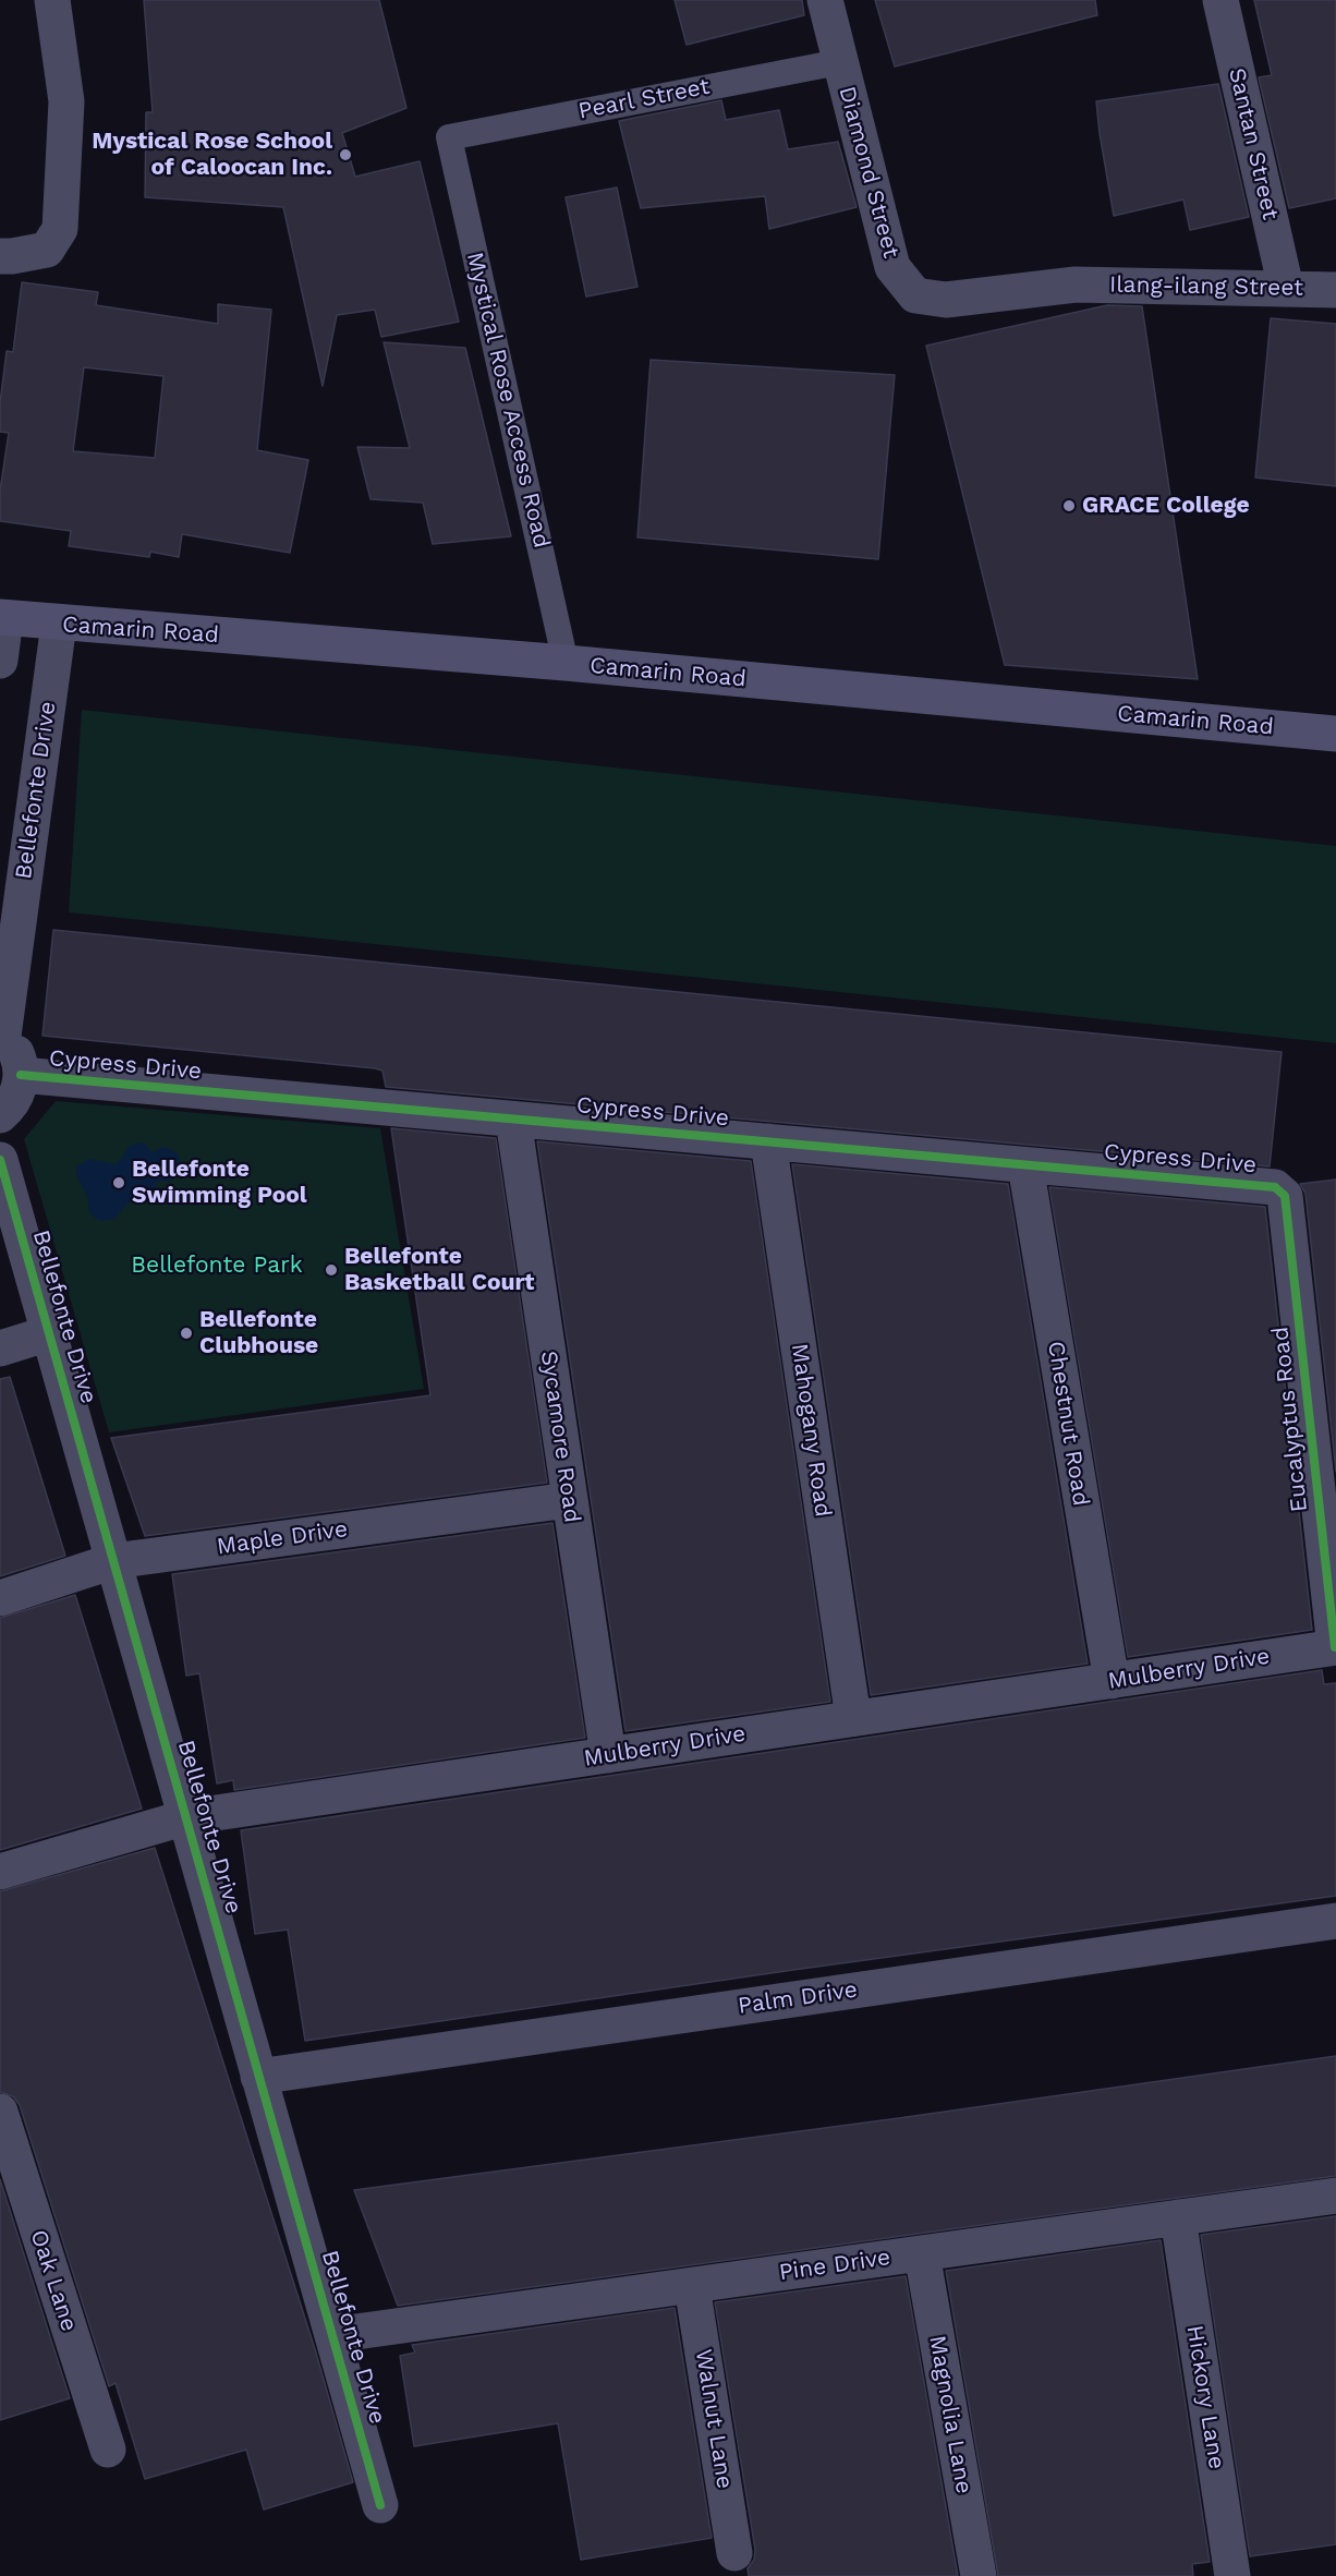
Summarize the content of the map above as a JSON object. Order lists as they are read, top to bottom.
{
  "streets": {
    "main road": ["Camarin Road"],
    "street": [
      "Santan Street",
      "Diamond Street",
      "Ilang-ilang Street",
      "Bellefonte Drive",
      "Cypress Drive",
      "Eucalyptus Road",
      "Chestnut Road",
      "Mahogany Road",
      "Sycamore Road",
      "Maple Drive",
      "Mulberry Drive",
      "Palm Drive",
      "Pine Drive",
      "Oak Lane",
      "Hickory Lane",
      "Magnolia Lane",
      "Walnut Lane"
    ],
    "lane": ["Pearl Street", "Mystical Rose Access Road"]
  },
  "crossings": [
    ["Pearl Street", "Diamond Street"],
    ["Pearl Street", "Mystical Rose Access Road"],
    ["Santan Street", "Ilang-ilang Street"],
    ["Diamond Street", "Ilang-ilang Street"],
    ["Mystical Rose Access Road", "Camarin Road"],
    ["Camarin Road", "Bellefonte Drive"],
    ["Bellefonte Drive", "Maple Drive"],
    ["Bellefonte Drive", "Mulberry Drive"],
    ["Bellefonte Drive", "Palm Drive"],
    ["Bellefonte Drive", "Pine Drive"],
    ["Cypress Drive", "Eucalyptus Road"],
    ["Cypress Drive", "Chestnut Road"],
    ["Cypress Drive", "Mahogany Road"],
    ["Cypress Drive", "Sycamore Road"],
    ["Eucalyptus Road", "Mulberry Drive"],
    ["Chestnut Road", "Mulberry Drive"],
    ["Mahogany Road", "Mulberry Drive"],
    ["Sycamore Road", "Maple Drive"],
    ["Sycamore Road", "Mulberry Drive"],
    ["Pine Drive", "Hickory Lane"],
    ["Pine Drive", "Magnolia Lane"],
    ["Pine Drive", "Walnut Lane"]
  ],
  "parks": ["Bellefonte Park"],
  "places": [
    "Mystical Rose School of Caloocan Inc.",
    "GRACE College",
    "Bellefonte Swimming Pool",
    "Bellefonte Basketball Court",
    "Bellefonte Clubhouse"
  ]
}
